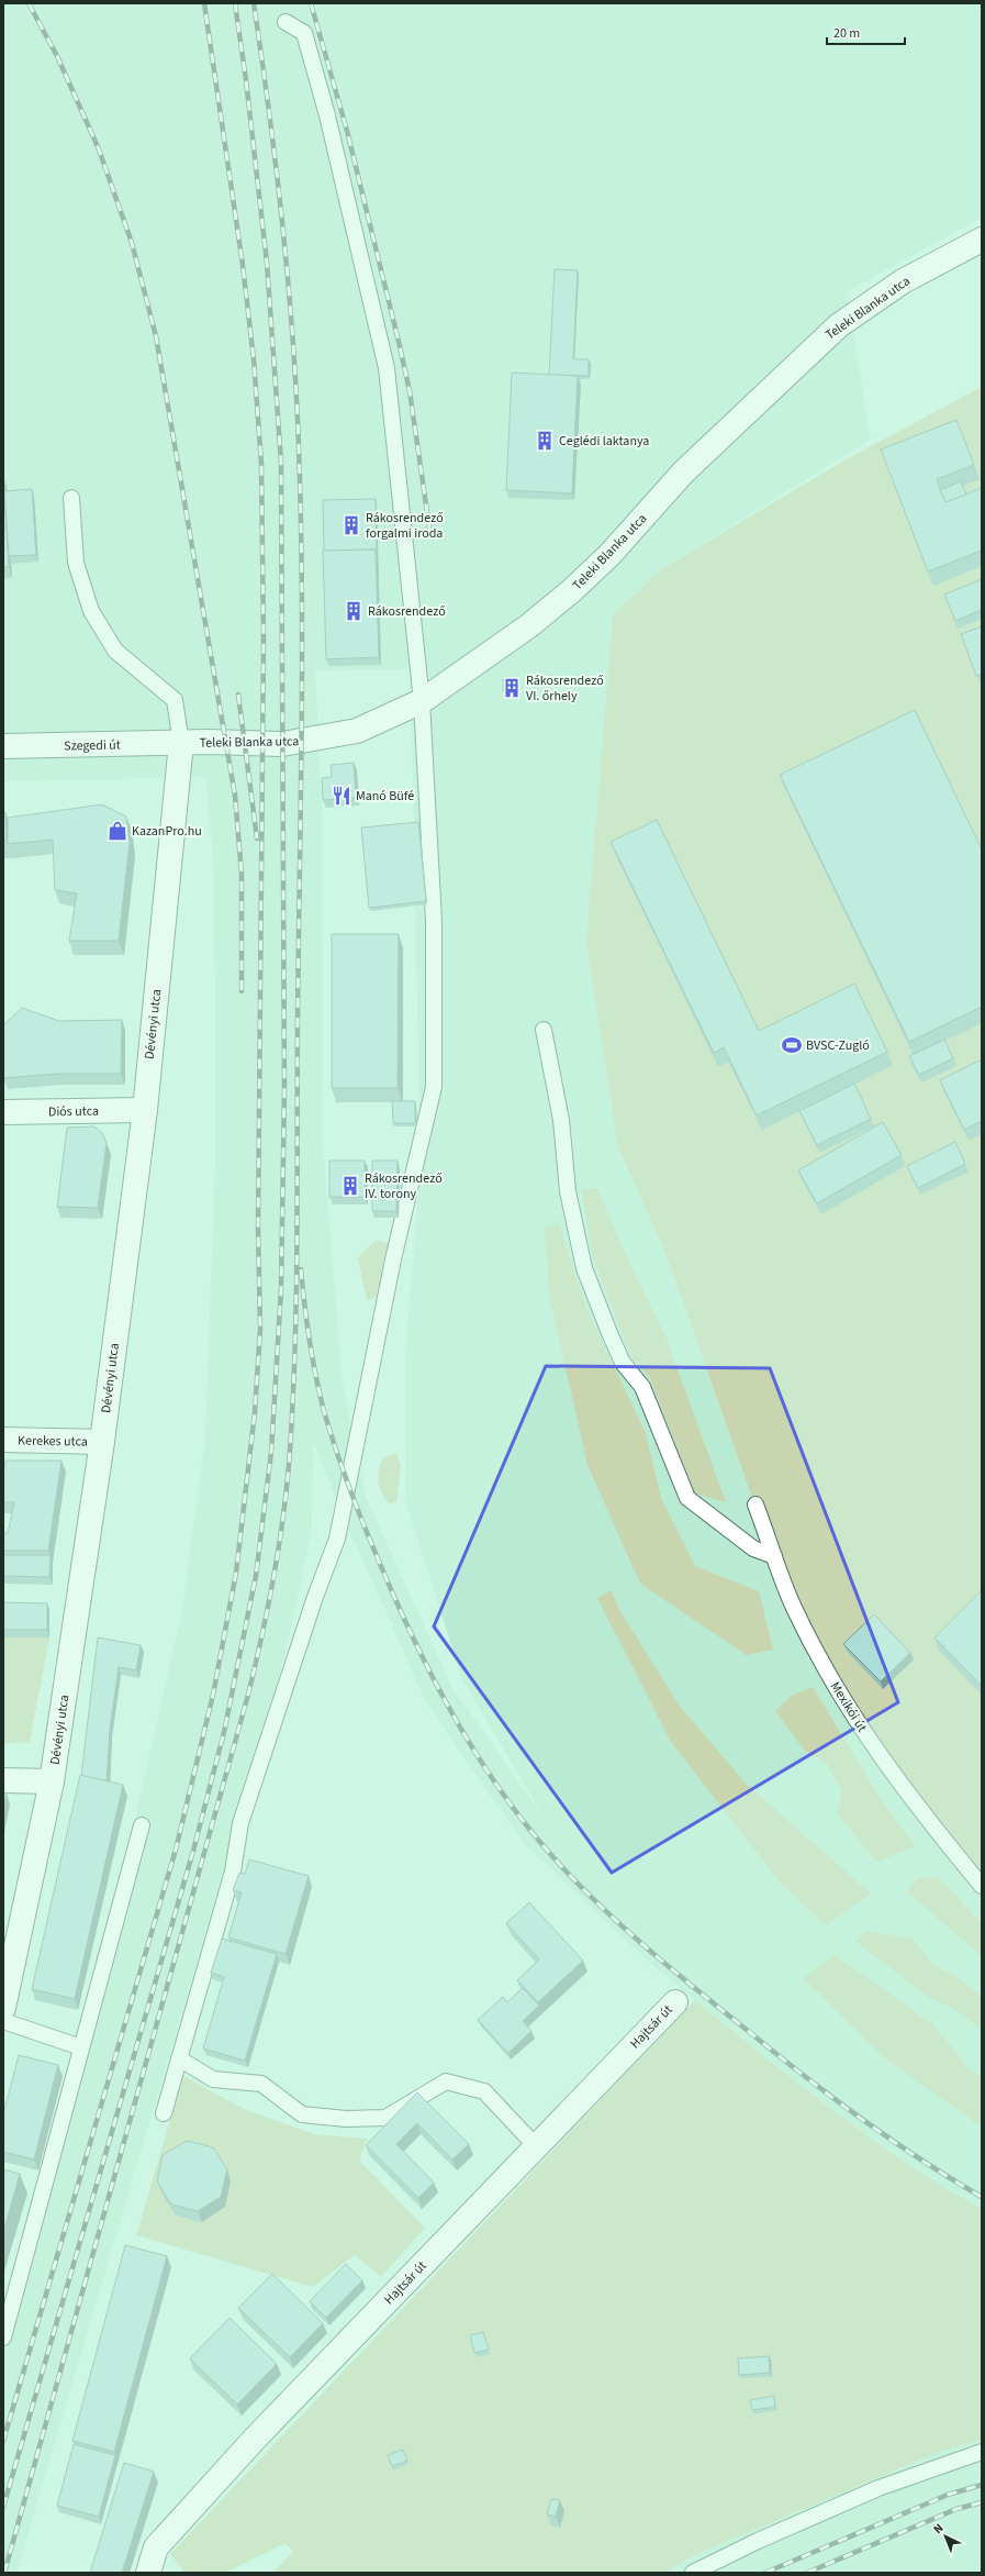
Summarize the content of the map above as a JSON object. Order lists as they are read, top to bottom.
{
  "streets": {
    "street": [
      "Teleki Blanka utca",
      "Szegedi út",
      "Dévényi utca",
      "Diós utca",
      "Kerekes utca",
      "Hajtsár út"
    ],
    "lane": ["Mexikói út"]
  },
  "crossings": [
    ["Teleki Blanka utca", "Szegedi út"],
    ["Teleki Blanka utca", "Dévényi utca"],
    ["Szegedi út", "Dévényi utca"],
    ["Dévényi utca", "Diós utca"],
    ["Dévényi utca", "Kerekes utca"]
  ],
  "places": {
    "building": [
      "Ceglédi laktanya",
      "Rákosrendező forgalmi iroda",
      "Rákosrendező",
      "Rákosrendező VI. őrhely",
      "Rákosrendező IV. torony"
    ],
    "restaurant": ["Manó Büfé"],
    "shop": ["KazanPro.hu"],
    "sports": ["BVSC-Zugló"]
  },
  "scale_bar": "20 m",
  "north": "top left"
}
